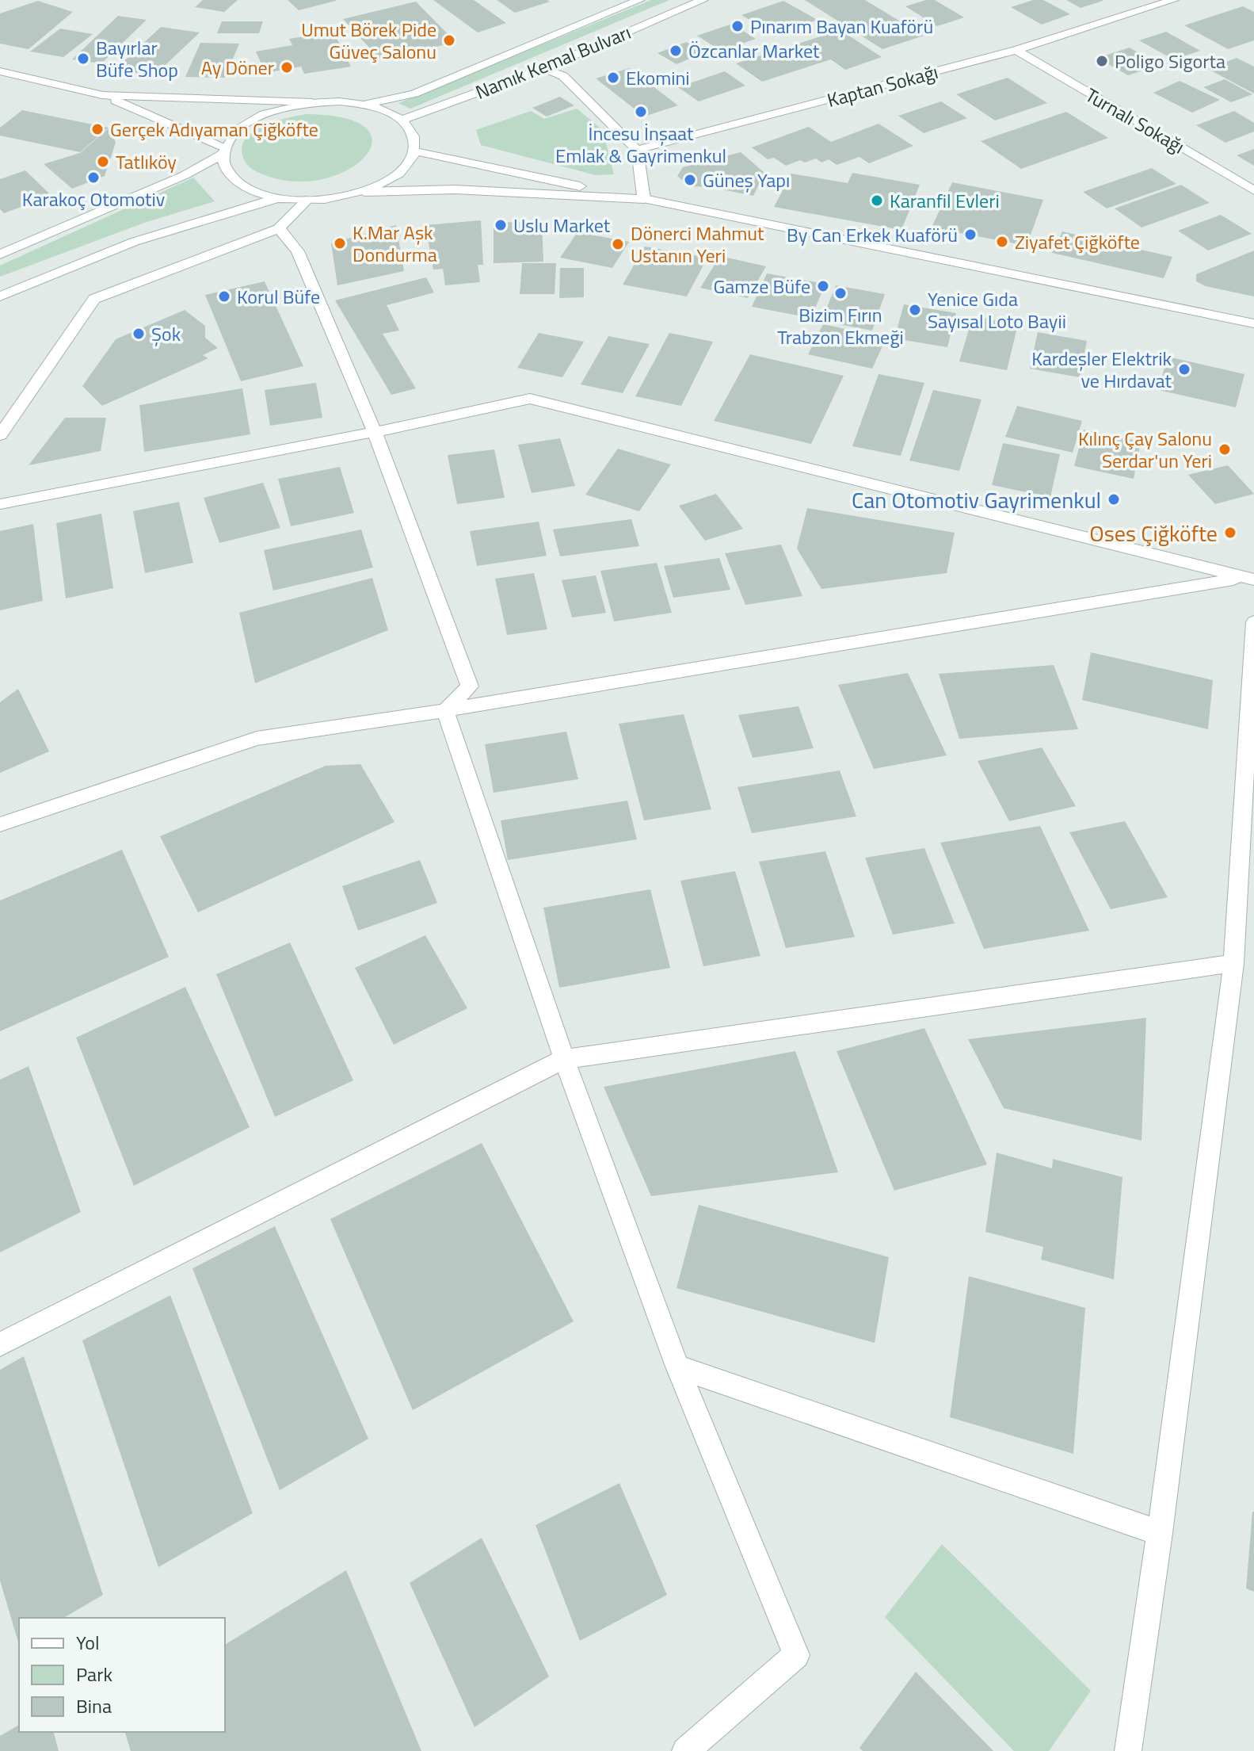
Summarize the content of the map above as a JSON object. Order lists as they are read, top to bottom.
{
  "streets": {
    "street": ["Namık Kemal Bulvarı", "Kaptan Sokağı", "Turnalı Sokağı"]
  },
  "crossings": [
    ["Kaptan Sokağı", "Turnalı Sokağı"]
  ],
  "places": [
    "Pınarım Bayan Kuaförü",
    "Umut Börek Pide Güveç Salonu",
    "Özcanlar Market",
    "Bayırlar Büfe Shop",
    "Poligo Sigorta",
    "Ay Döner",
    "Ekomini",
    "İncesu İnşaat Emlak & Gayrimenkul",
    "Gerçek Adıyaman Çiğköfte",
    "Tatlıköy",
    "Karakoç Otomotiv",
    "Güneş Yapı",
    "Karanfil Evleri",
    "Uslu Market",
    "By Can Erkek Kuaförü",
    "Ziyafet Çiğköfte",
    "K.Mar Aşk Dondurma",
    "Dönerci Mahmut Ustanın Yeri",
    "Gamze Büfe",
    "Bizim Fırın Trabzon Ekmeği",
    "Korul Büfe",
    "Yenice Gıda Sayısal Loto Bayii",
    "Şok",
    "Kardeşler Elektrik ve Hırdavat",
    "Kılınç Çay Salonu Serdar'un Yeri",
    "Can Otomotiv Gayrimenkul",
    "Oses Çiğköfte"
  ],
  "legend": ["Yol", "Park", "Bina"]
}
